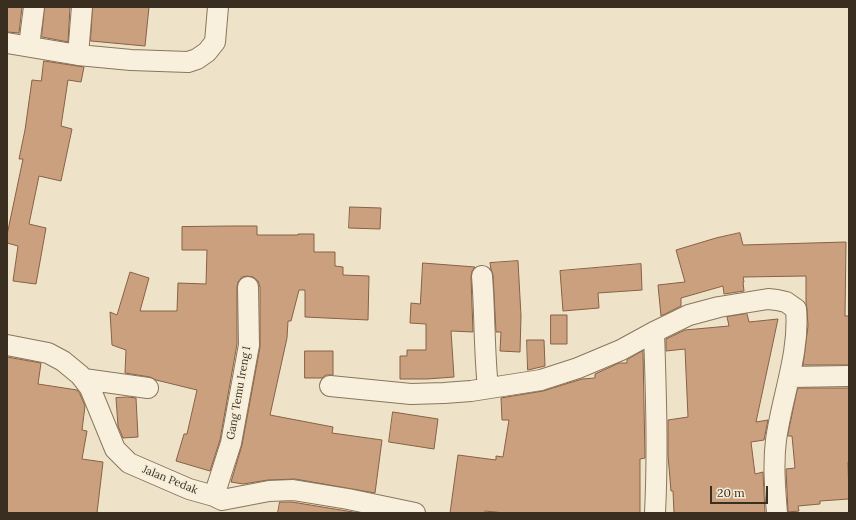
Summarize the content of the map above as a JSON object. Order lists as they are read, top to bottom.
{
  "streets": {
    "street": ["Gang Temu Ireng I", "Jalan Pedak"]
  },
  "crossings": [
    ["Gang Temu Ireng I", "Jalan Pedak"]
  ],
  "scale_bar": "20 m"
}
